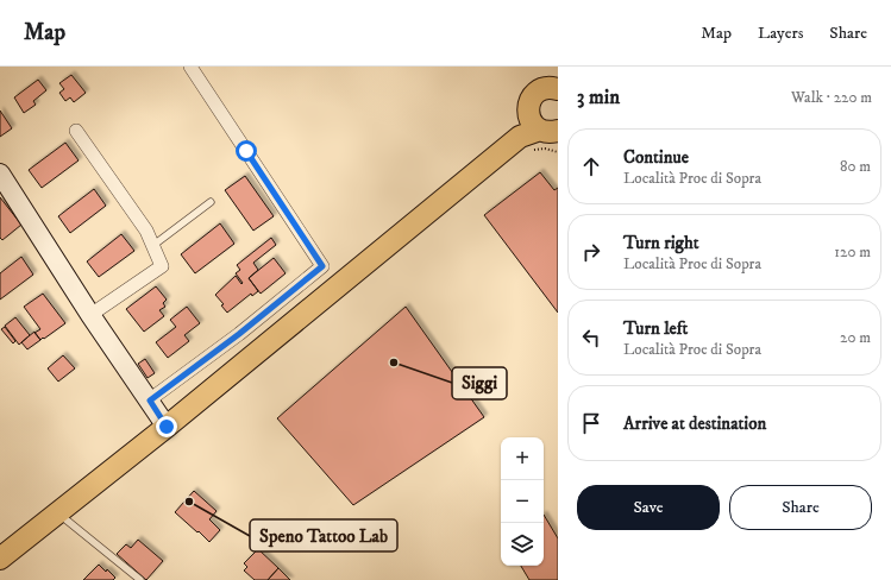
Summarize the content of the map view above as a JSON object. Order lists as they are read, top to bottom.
{
  "places": ["Siggi", "Speno Tattoo Lab"],
  "page": {
    "header": "Map",
    "nav": ["Map", "Layers", "Share"],
    "heading": ["3 min", "Walk · 220 m"],
    "list": [
      ["Continue", "Località Proe di Sopra", "80 m"],
      ["Turn right", "Località Proe di Sopra", "120 m"],
      ["Turn left", "Località Proe di Sopra", "20 m"],
      "Arrive at destination"
    ],
    "map_buttons": ["+", "−"],
    "buttons": ["Save", "Share"]
  }
}
